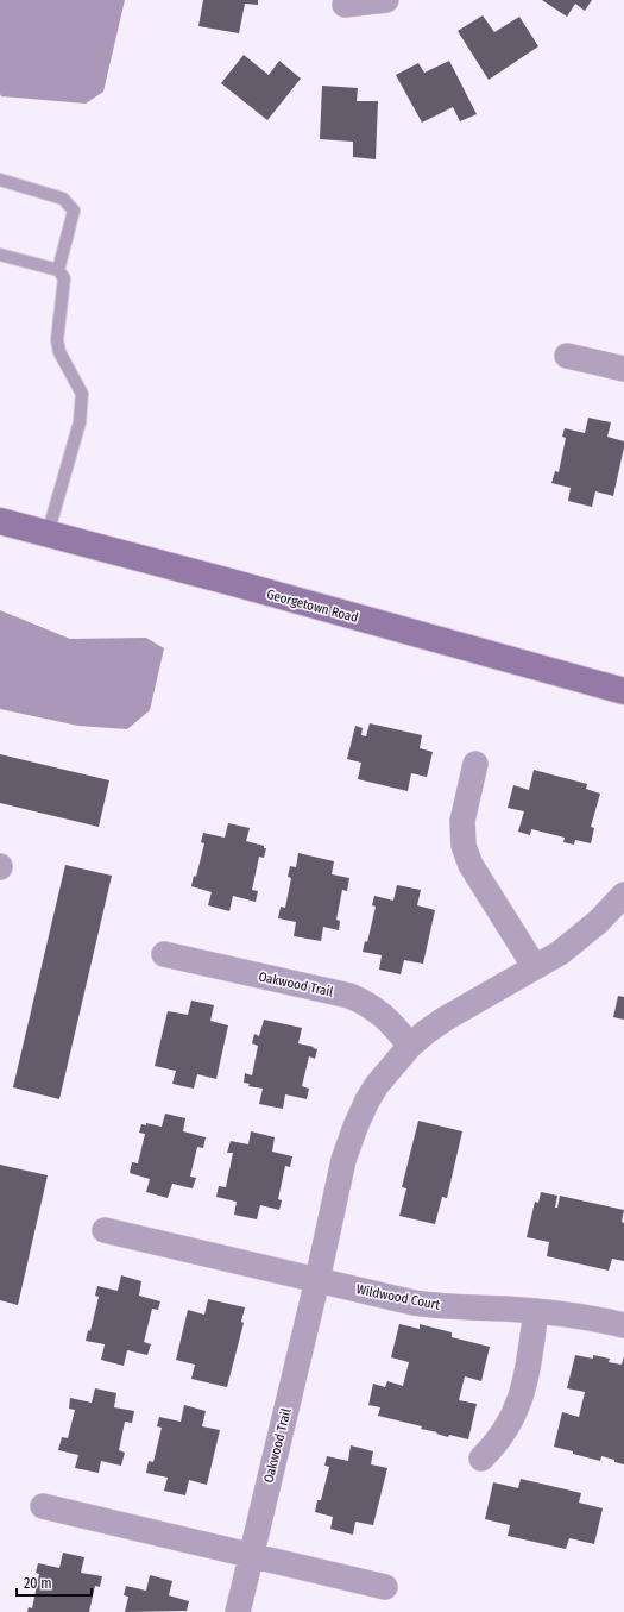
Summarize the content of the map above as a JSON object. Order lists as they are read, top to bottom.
{
  "streets": {
    "main road": ["Georgetown Road"],
    "street": ["Oakwood Trail", "Wildwood Court"]
  },
  "crossings": [
    ["Oakwood Trail", "Wildwood Court"]
  ],
  "scale_bar": "20 m"
}
